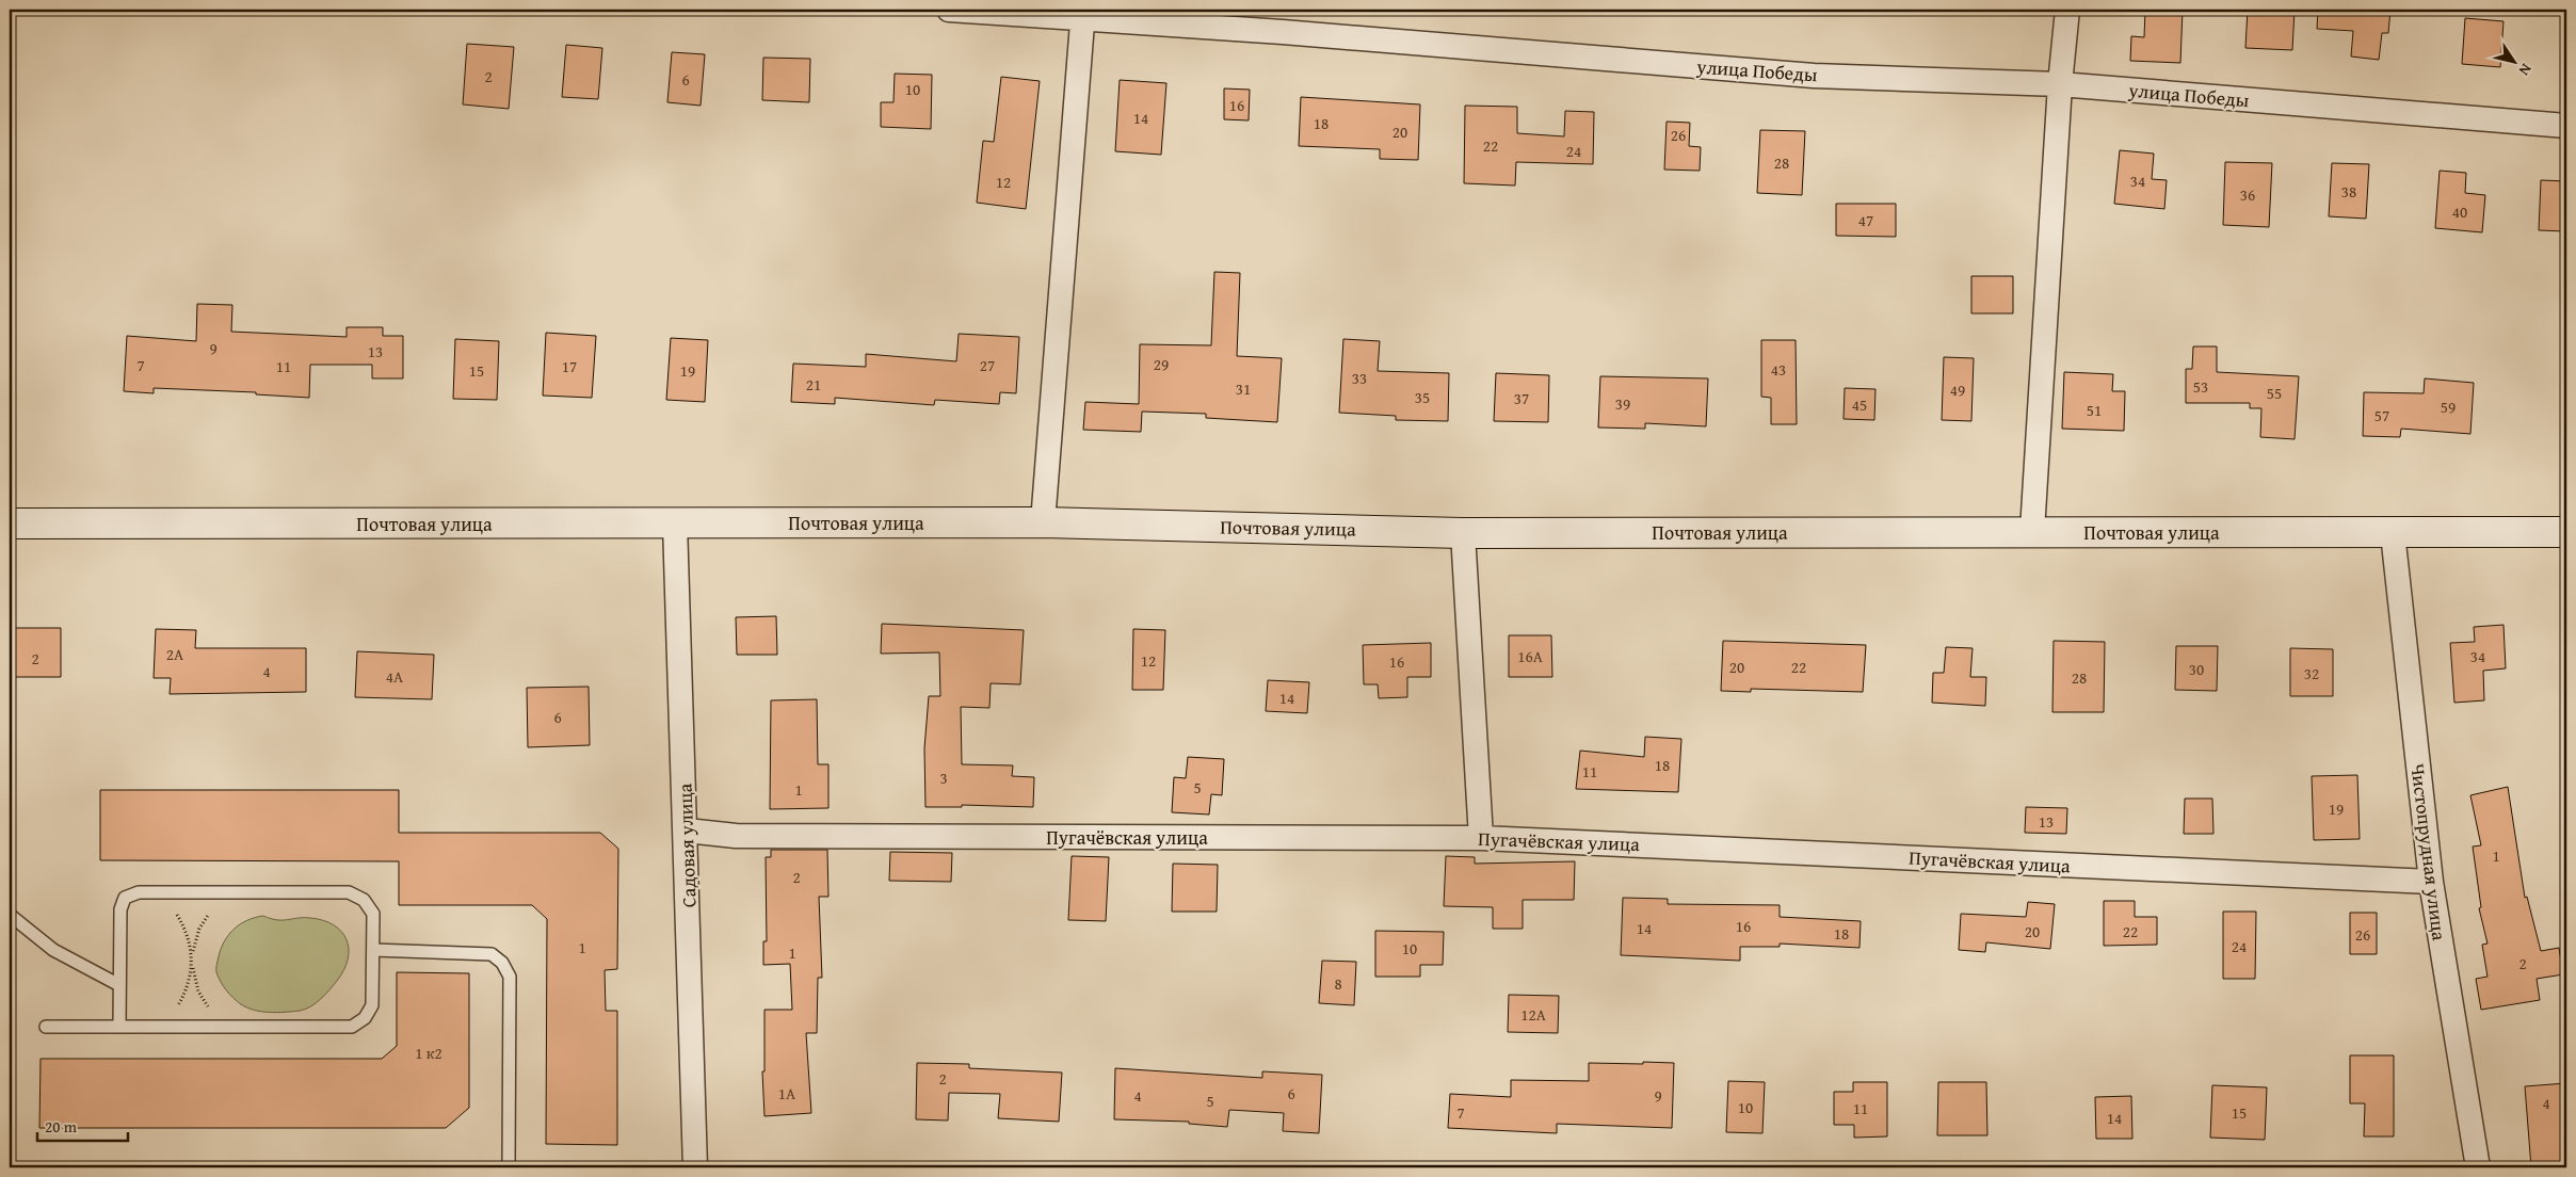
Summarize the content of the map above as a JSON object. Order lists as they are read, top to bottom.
{
  "streets": {
    "street": [
      "улица Победы",
      "Почтовая улица",
      "Пугачёвская улица",
      "Садовая улица",
      "Чистопрудная улица"
    ]
  },
  "crossings": [
    ["Почтовая улица", "Садовая улица"],
    ["Почтовая улица", "Чистопрудная улица"],
    ["Пугачёвская улица", "Садовая улица"],
    ["Пугачёвская улица", "Чистопрудная улица"]
  ],
  "house_numbers": [
    "2",
    "6",
    "10",
    "16",
    "14",
    "18",
    "20",
    "26",
    "22",
    "24",
    "28",
    "34",
    "12",
    "38",
    "36",
    "40",
    "47",
    "9",
    "13",
    "29",
    "7",
    "27",
    "11",
    "17",
    "43",
    "15",
    "19",
    "33",
    "21",
    "53",
    "31",
    "49",
    "55",
    "35",
    "37",
    "39",
    "45",
    "59",
    "51",
    "57",
    "2А",
    "16А",
    "34",
    "2",
    "12",
    "16",
    "20",
    "22",
    "30",
    "4",
    "32",
    "4А",
    "28",
    "14",
    "6",
    "18",
    "11",
    "3",
    "5",
    "1",
    "19",
    "13",
    "1",
    "2",
    "16",
    "14",
    "20",
    "22",
    "18",
    "26",
    "24",
    "1",
    "10",
    "1",
    "2",
    "8",
    "12А",
    "1 к2",
    "2",
    "1А",
    "6",
    "4",
    "9",
    "5",
    "4",
    "10",
    "11",
    "7",
    "15",
    "14"
  ],
  "scale_bar": "20 m",
  "north": "bottom right"
}
